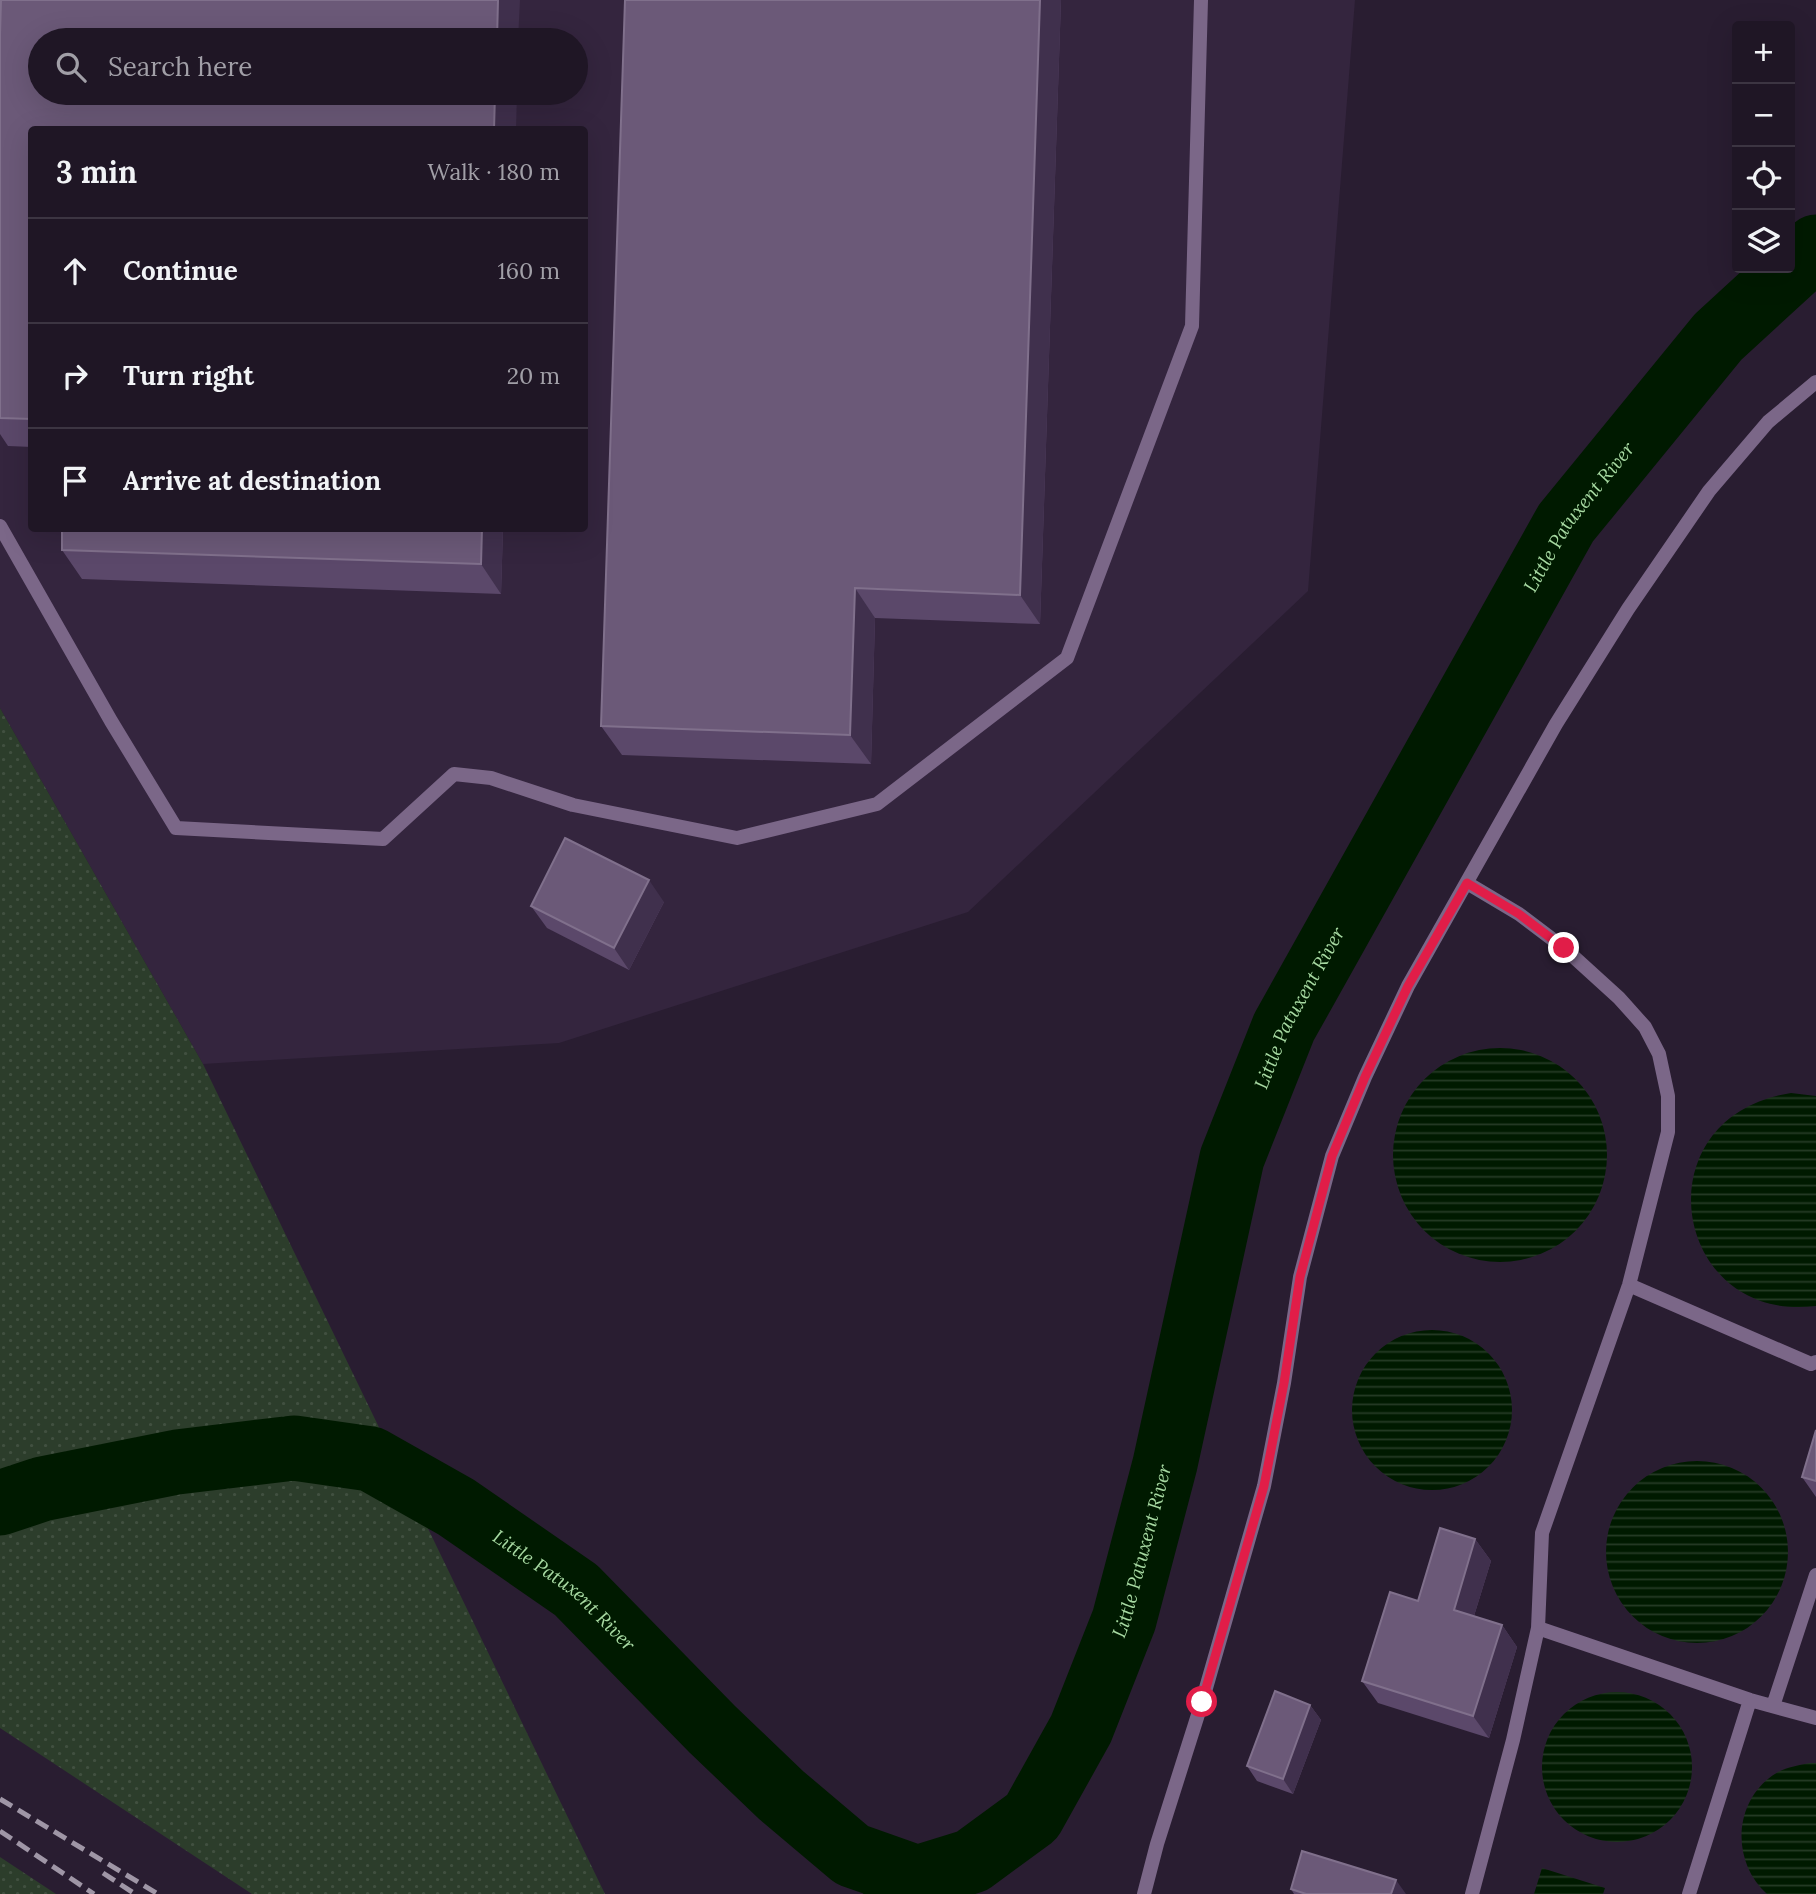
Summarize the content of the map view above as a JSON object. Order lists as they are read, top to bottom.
{
  "water": ["Little Patuxent River"],
  "page": {
    "map_buttons": ["+", "−"],
    "search": "Search here",
    "heading": ["3 min", "Walk · 180 m"],
    "list": [
      ["Continue", "160 m"],
      ["Turn right", "20 m"],
      "Arrive at destination"
    ]
  }
}
